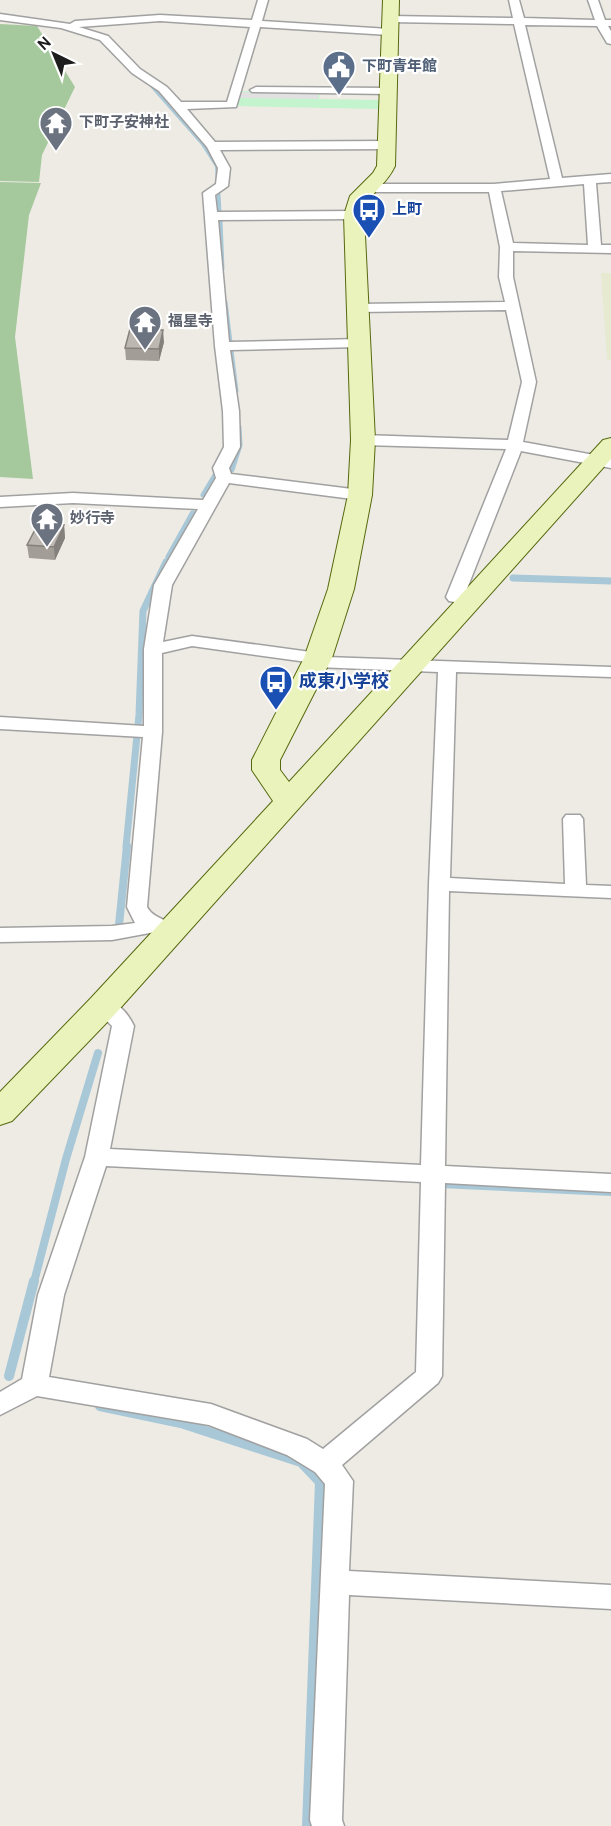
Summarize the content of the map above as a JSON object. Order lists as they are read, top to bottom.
{
  "places": {
    "public building": ["下町青年館"],
    "temple": ["下町子安神社", "福星寺", "妙行寺"],
    "bus stop": ["上町", "成東小学校"]
  },
  "north": "top left"
}
